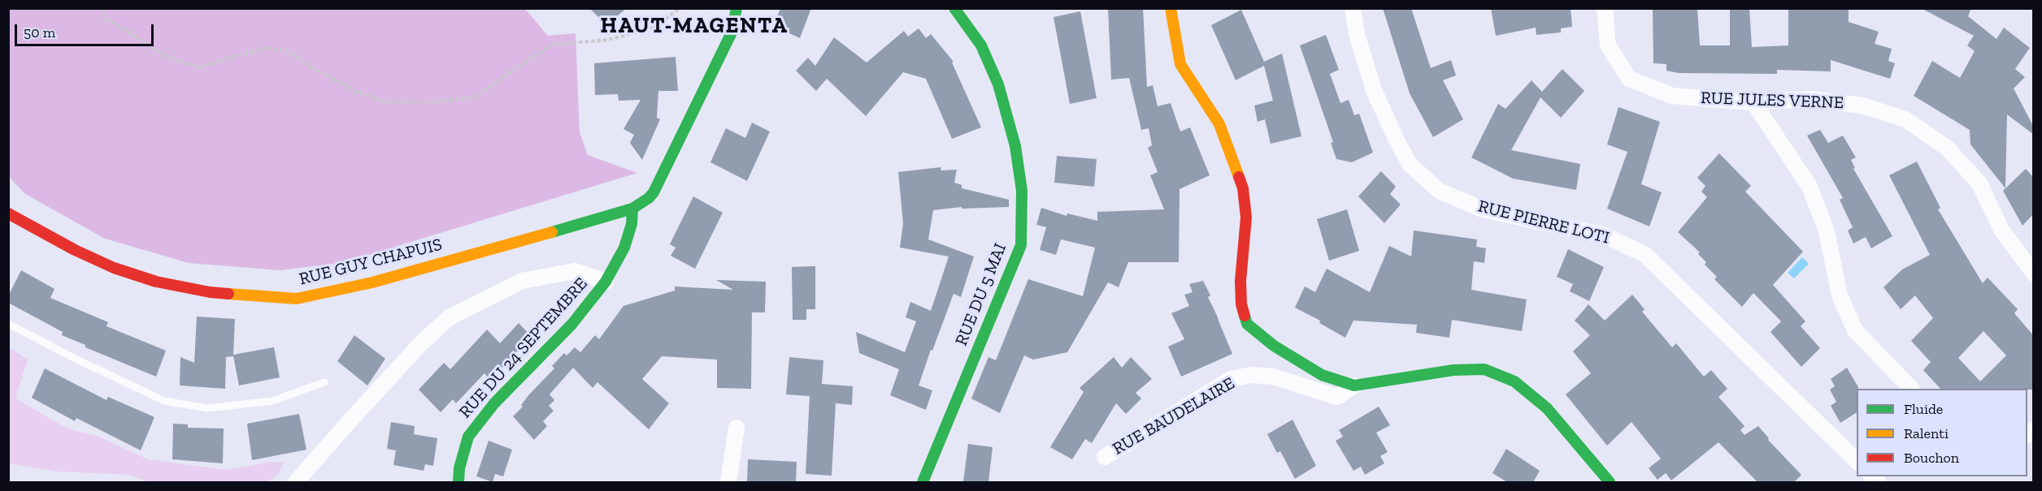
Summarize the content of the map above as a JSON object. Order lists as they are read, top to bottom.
{
  "streets": {
    "main road": [
      "RUE GUY CHAPUIS",
      "RUE DU 5 MAI",
      "RUE DU 24 SEPTEMBRE",
      "RUE BAUDELAIRE"
    ],
    "street": ["RUE JULES VERNE", "RUE PIERRE LOTI"]
  },
  "crossings": [
    ["RUE GUY CHAPUIS", "RUE DU 24 SEPTEMBRE"]
  ],
  "districts": ["HAUT-MAGENTA"],
  "legend": ["Fluide", "Ralenti", "Bouchon"],
  "scale_bar": "50 m"
}
